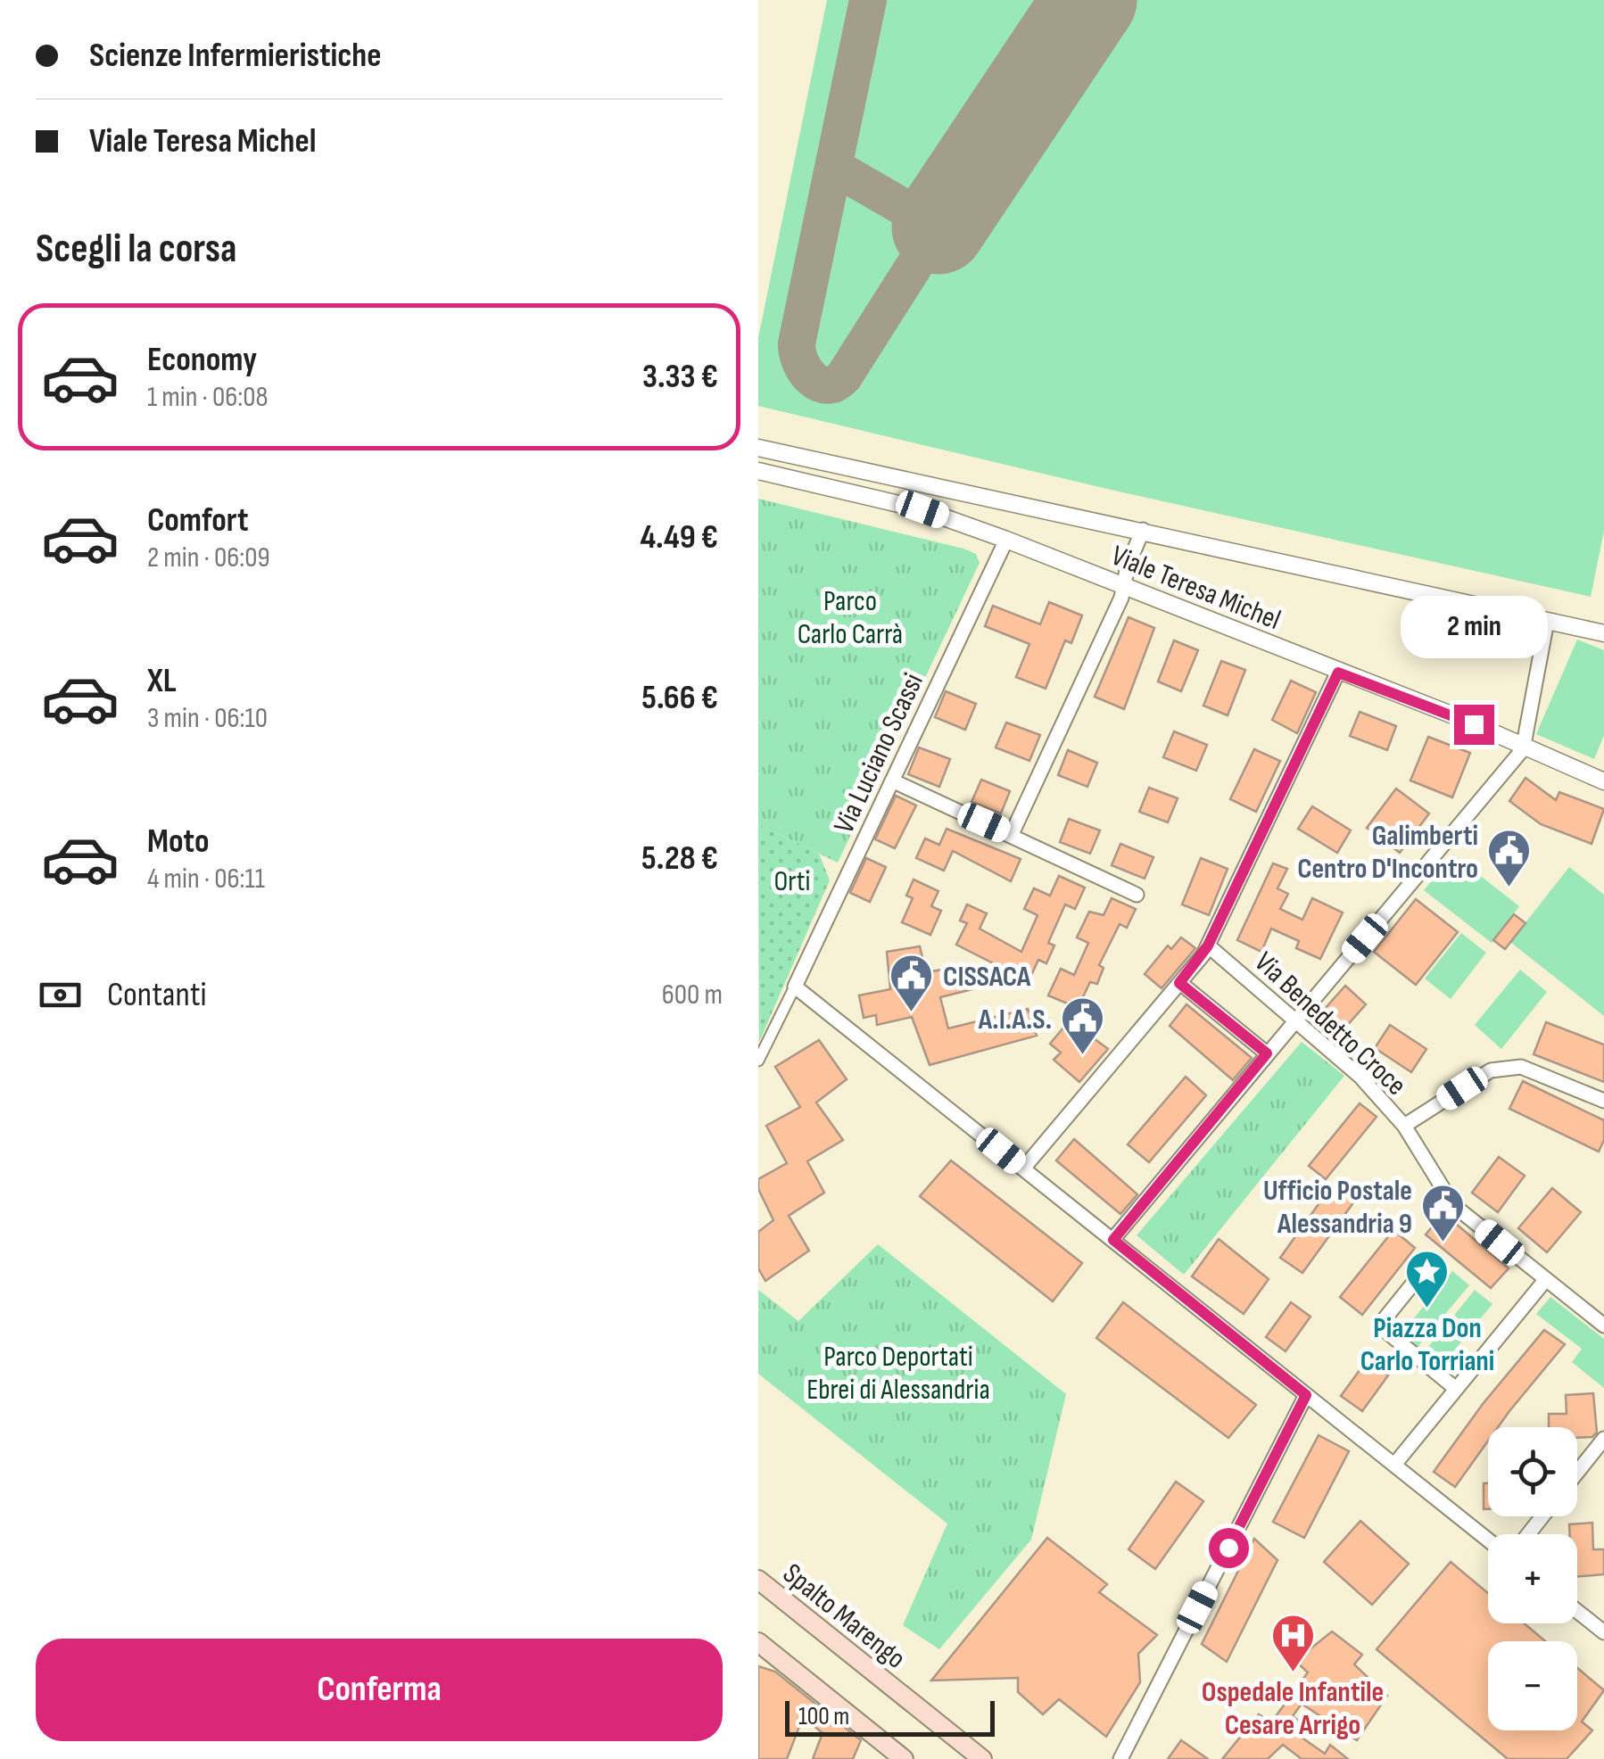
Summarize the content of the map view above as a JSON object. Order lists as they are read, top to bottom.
{
  "streets": {
    "main road": ["Spalto Marengo"],
    "street": ["Viale Teresa Michel", "Via Luciano Scassi", "Via Benedetto Croce"]
  },
  "crossings": [
    ["Viale Teresa Michel", "Via Luciano Scassi"]
  ],
  "parks": ["Parco Carlo Carrà", "Orti", "Parco Deportati Ebrei di Alessandria"],
  "places": {
    "public building": [
      "Galimberti Centro D'Incontro",
      "CISSACA",
      "A.I.A.S.",
      "Ufficio Postale Alessandria 9"
    ],
    "place": ["Piazza Don Carlo Torriani"],
    "hospital": ["Ospedale Infantile Cesare Arrigo"]
  },
  "scale_bar": "100 m",
  "page": {
    "banner": ["Scienze Infermieristiche", "Viale Teresa Michel"],
    "heading": "Scegli la corsa",
    "list": [
      {
        "name": "Economy",
        "note": "1 min · 06:08",
        "value": "3.33 €"
      },
      {
        "name": "Comfort",
        "note": "2 min · 06:09",
        "value": "4.49 €"
      },
      {
        "name": "XL",
        "note": "3 min · 06:10",
        "value": "5.66 €"
      },
      {
        "name": "Moto",
        "note": "4 min · 06:11",
        "value": "5.28 €"
      }
    ],
    "bubble": "2 min",
    "pay": ["Contanti", "600 m"],
    "map_buttons": ["+", "−"],
    "buttons": "Conferma",
    "scale": "100 m"
  }
}
